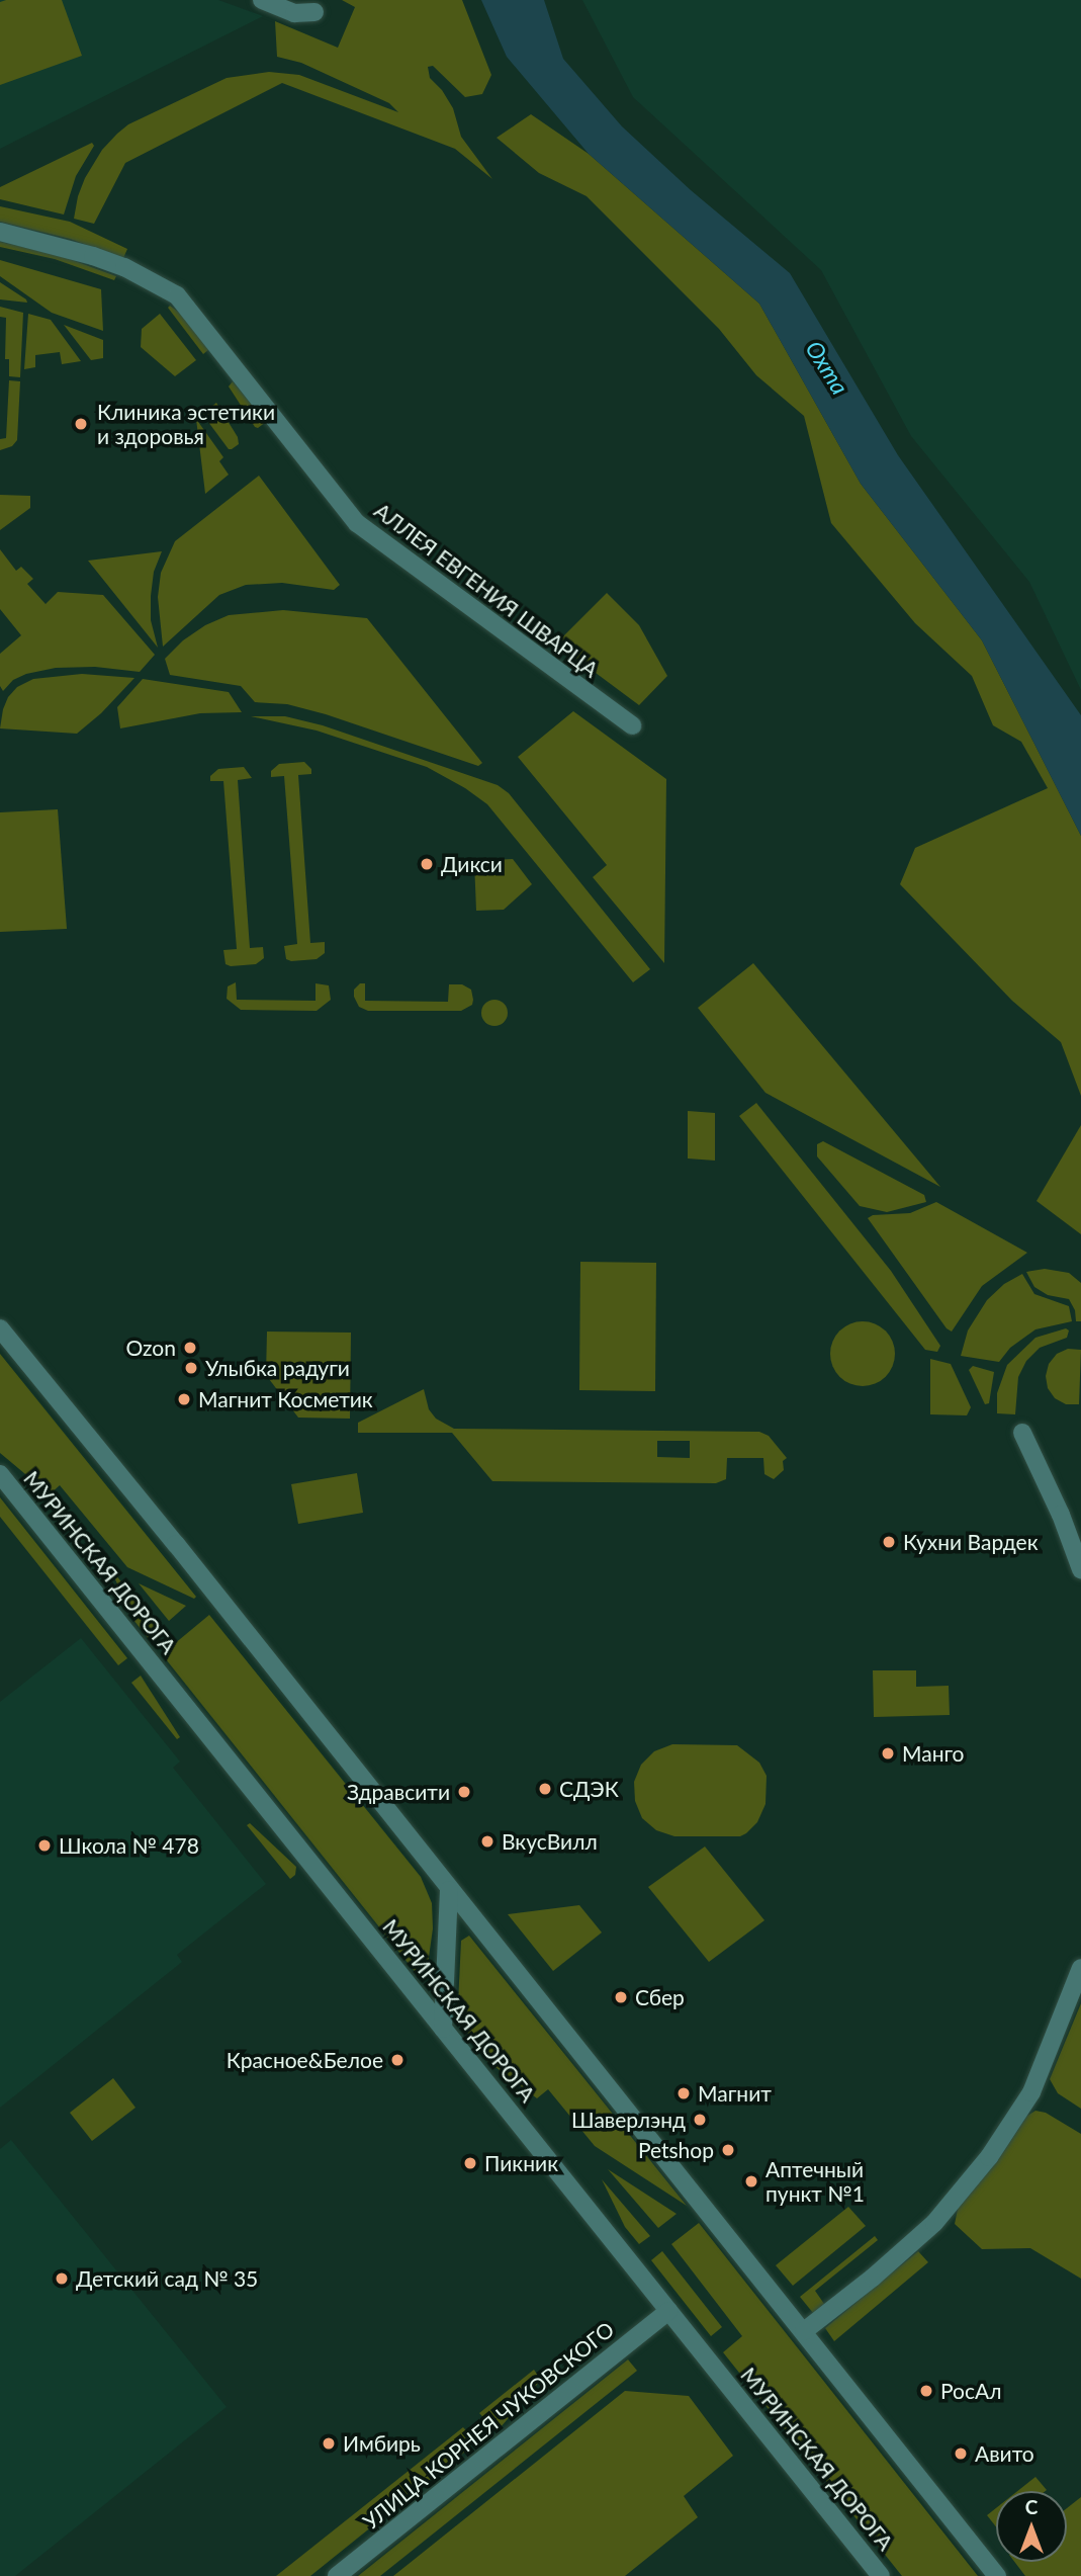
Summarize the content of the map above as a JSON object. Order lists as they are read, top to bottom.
{
  "streets": {
    "street": ["АЛЛЕЯ ЕВГЕНИЯ ШВАРЦА", "МУРИНСКАЯ ДОРОГА", "УЛИЦА КОРНЕЯ ЧУКОВСКОГО"]
  },
  "crossings": [
    ["МУРИНСКАЯ ДОРОГА", "УЛИЦА КОРНЕЯ ЧУКОВСКОГО"]
  ],
  "water": ["Охта"],
  "places": [
    "Клиника эстетики и здоровья",
    "Дикси",
    "Ozon",
    "Улыбка радуги",
    "Магнит Косметик",
    "Кухни Вардек",
    "Манго",
    "СДЭК",
    "Здравсити",
    "ВкусВилл",
    "Школа № 478",
    "Сбер",
    "Красное&Белое",
    "Магнит",
    "Шаверлэнд",
    "Petshop",
    "Пикник",
    "Аптечный пункт №1",
    "Детский сад № 35",
    "РосАл",
    "Имбирь",
    "Авито"
  ],
  "north": "top"
}
